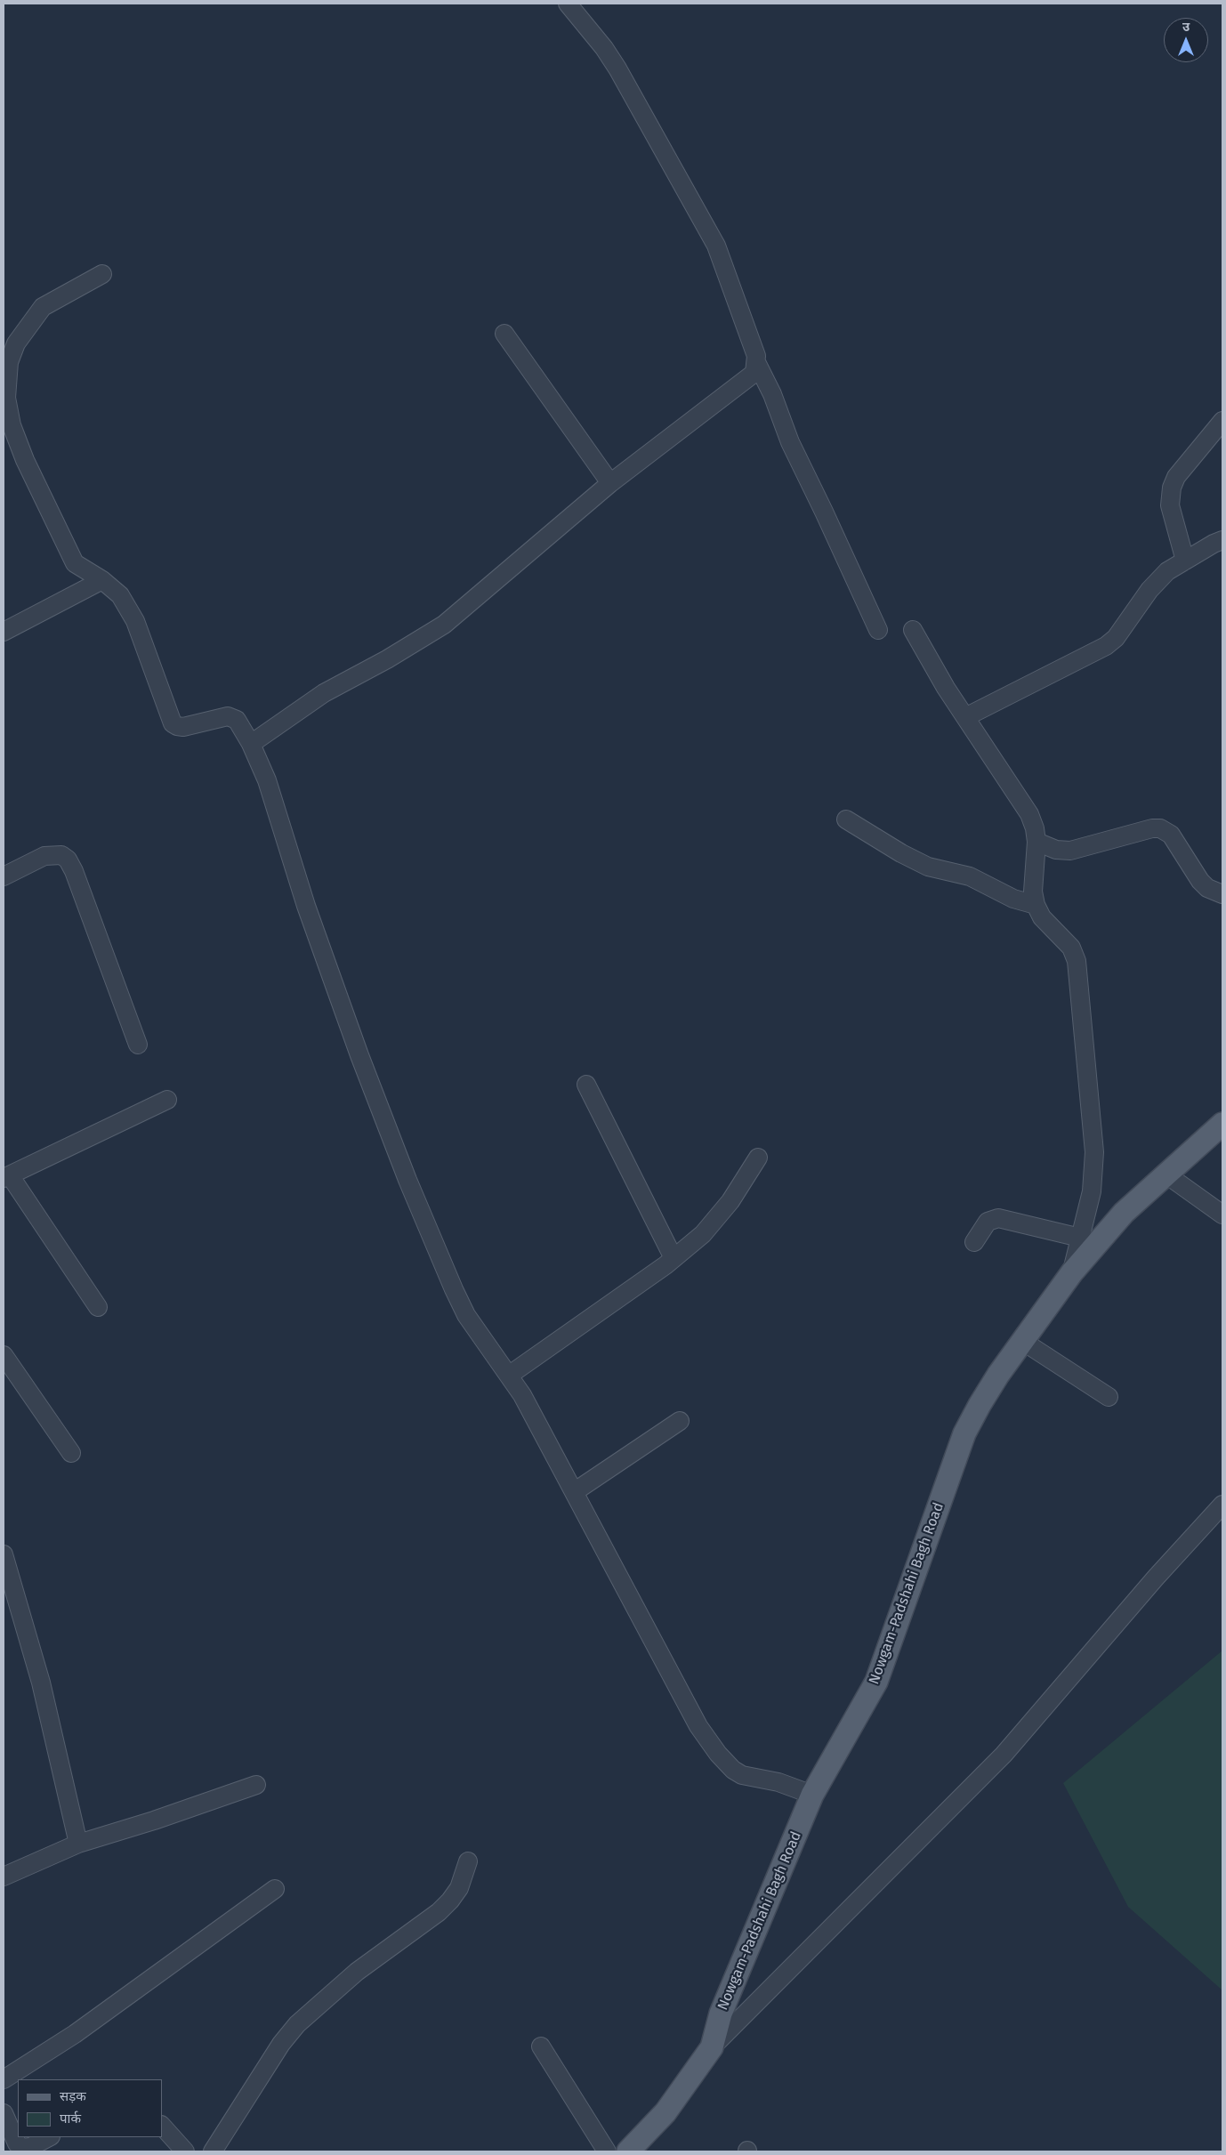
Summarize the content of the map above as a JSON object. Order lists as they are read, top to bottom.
{
  "streets": {
    "main road": ["Nowgam-Padshahi Bagh Road"]
  },
  "legend": ["सड़क", "पार्क"],
  "north": "top"
}
